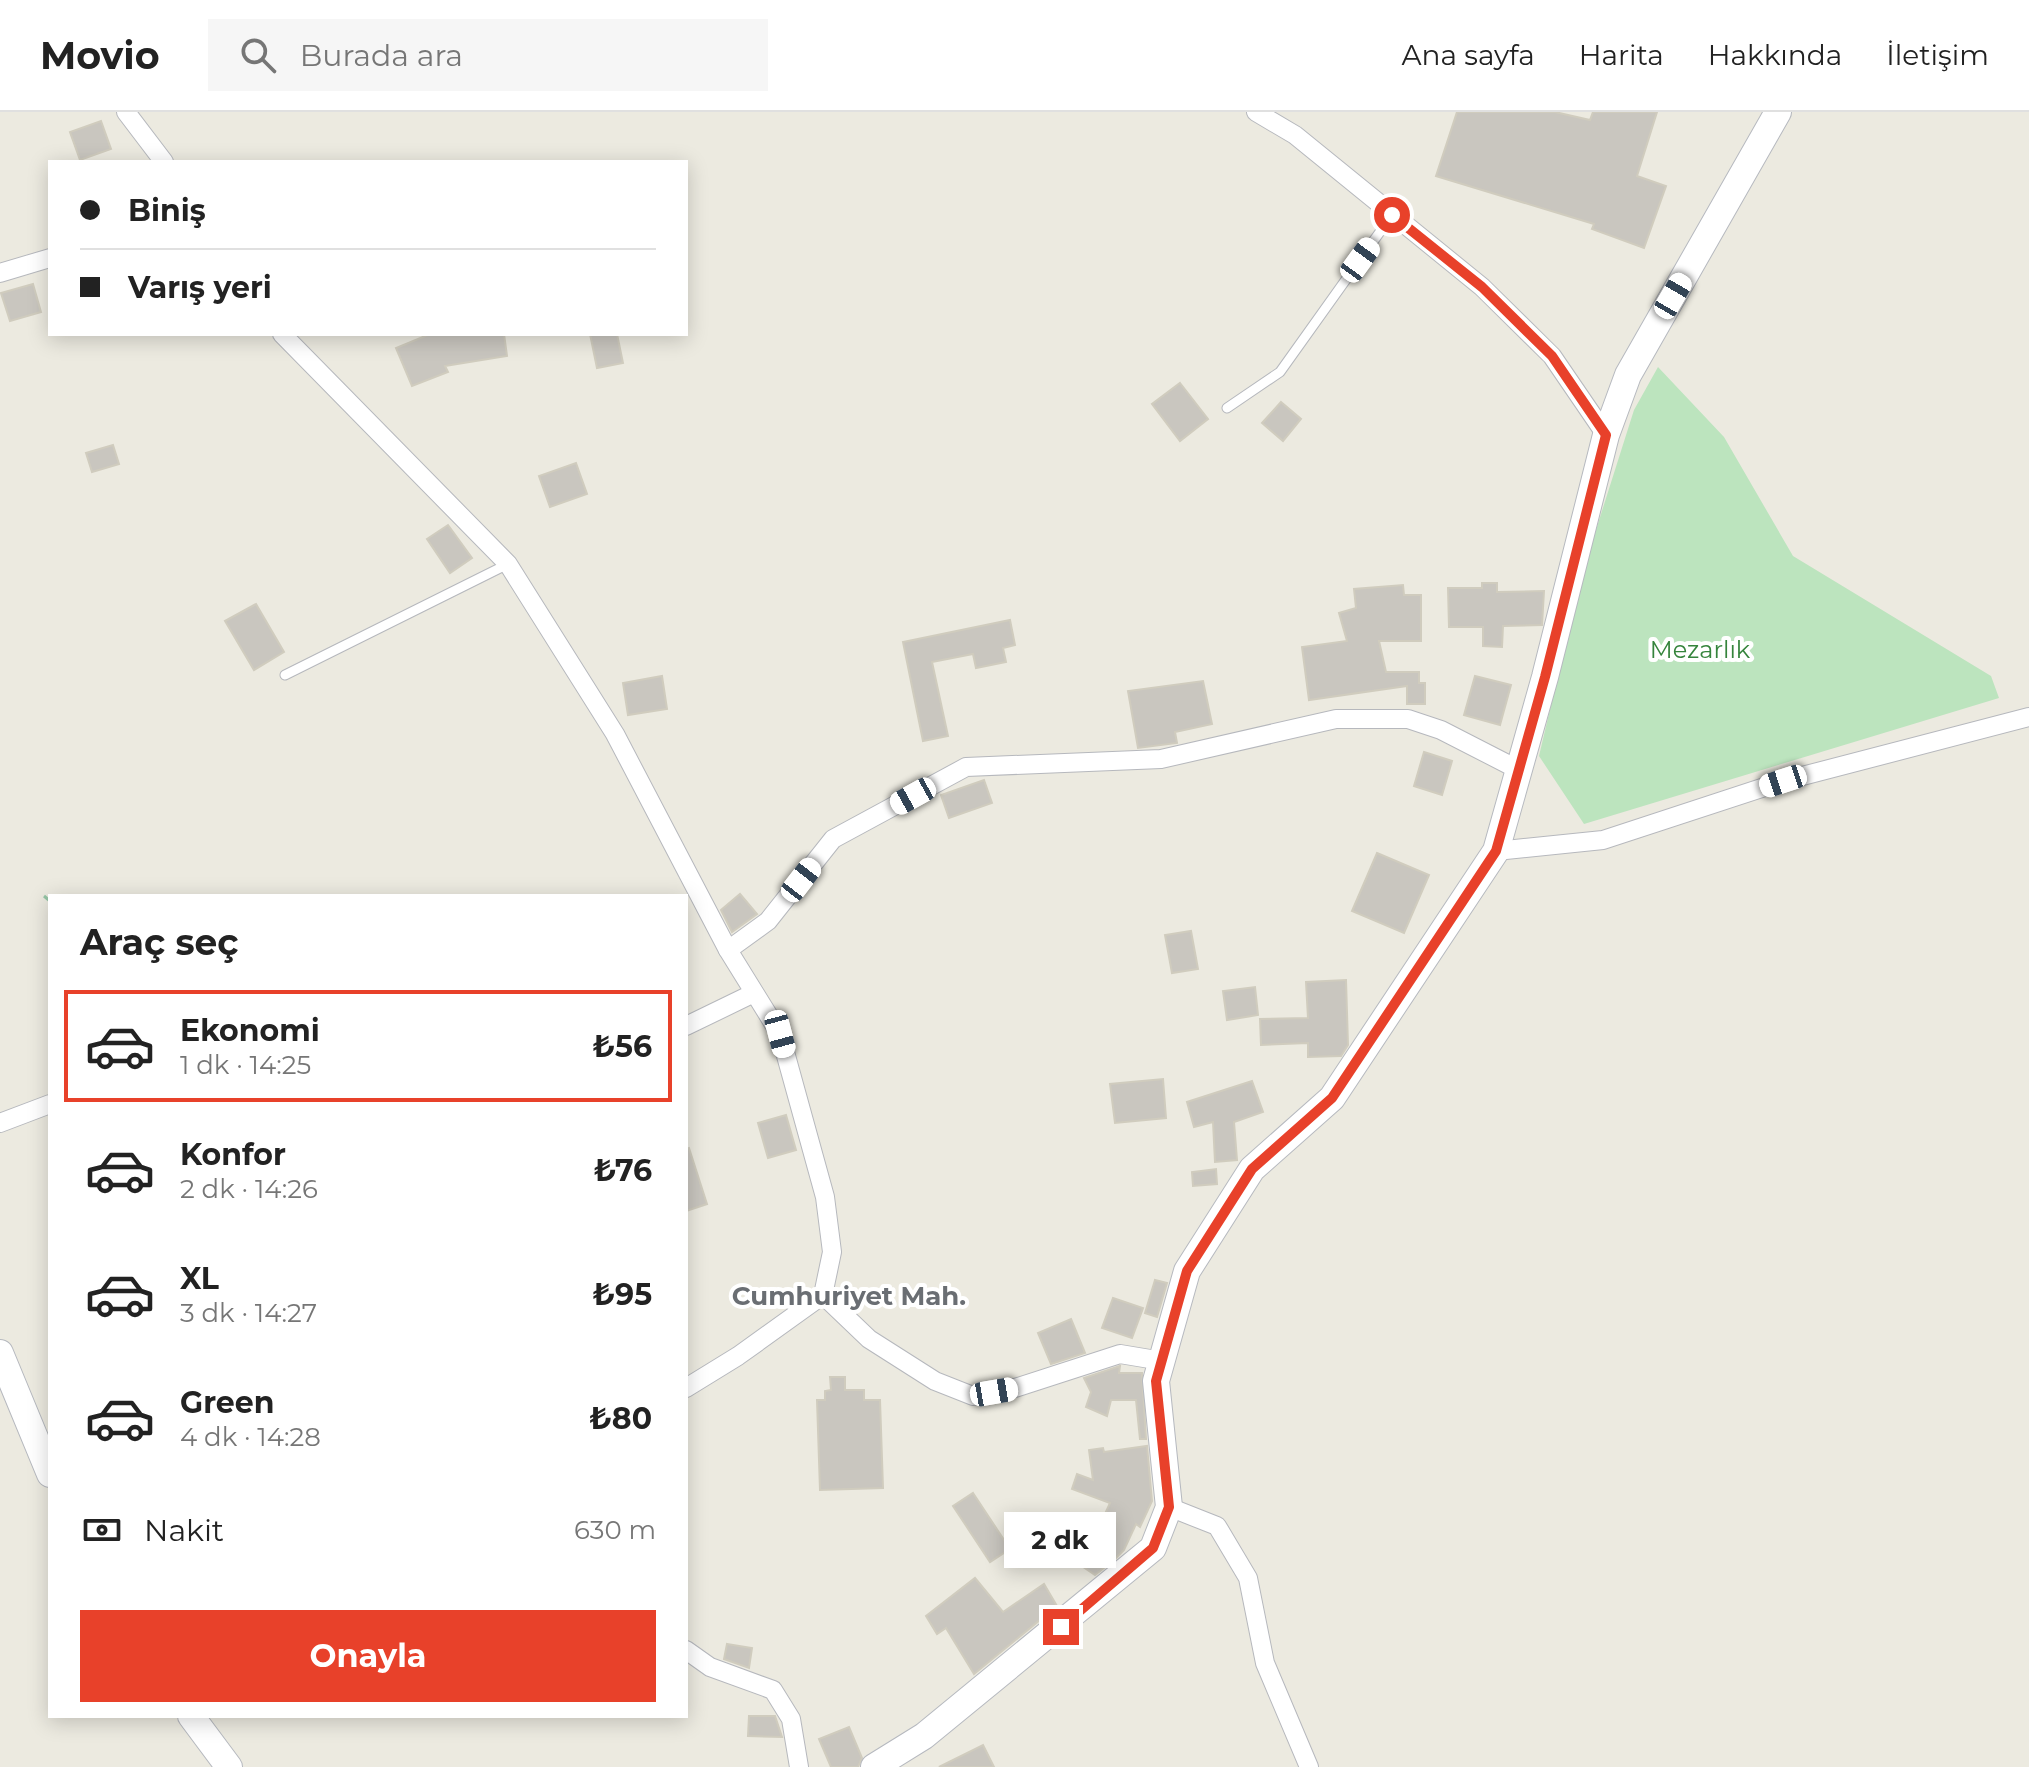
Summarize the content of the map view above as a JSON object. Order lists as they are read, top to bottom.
{
  "districts": ["Cumhuriyet Mah."],
  "parks": ["Mezarlık"],
  "page": {
    "header": "Movio",
    "search": "Burada ara",
    "nav": [
      "Ana sayfa",
      "Harita",
      "Hakkında",
      "İletişim"
    ],
    "banner": ["Biniş", "Varış yeri"],
    "heading": "Araç seç",
    "list": [
      {
        "name": "Ekonomi",
        "note": "1 dk · 14:25",
        "value": "₺56"
      },
      {
        "name": "Konfor",
        "note": "2 dk · 14:26",
        "value": "₺76"
      },
      {
        "name": "XL",
        "note": "3 dk · 14:27",
        "value": "₺95"
      },
      {
        "name": "Green",
        "note": "4 dk · 14:28",
        "value": "₺80"
      }
    ],
    "pay": ["Nakit", "630 m"],
    "bubble": "2 dk",
    "buttons": "Onayla"
  }
}
